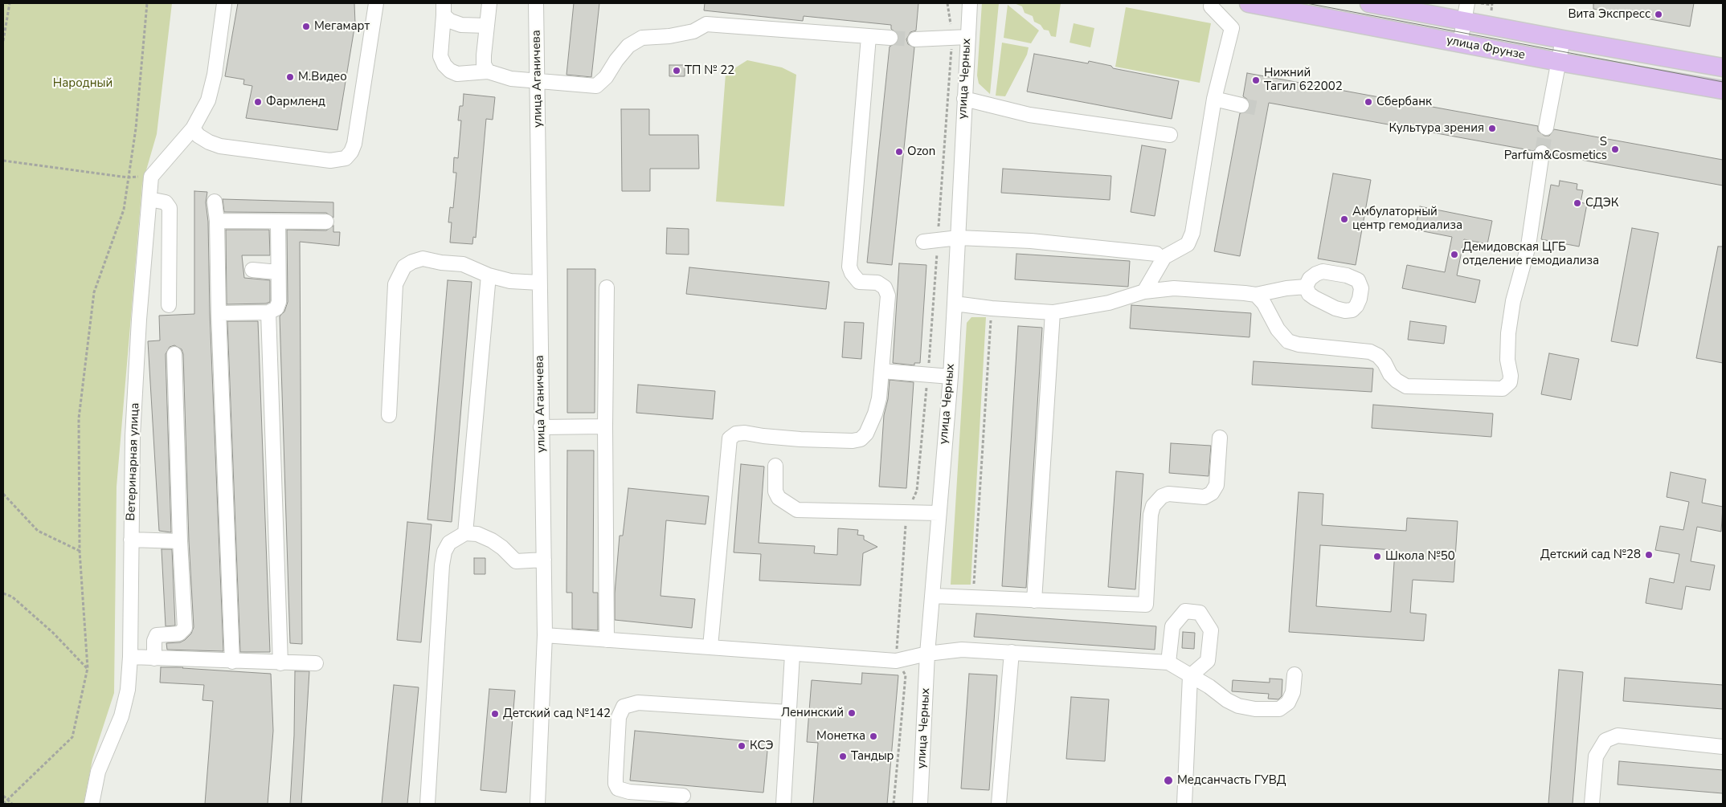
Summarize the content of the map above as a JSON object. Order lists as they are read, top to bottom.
{
  "streets": {
    "main road": ["улица Фрунзе"],
    "street": ["улица Аганичева", "улица Черных", "Ветеринарная улица"]
  },
  "parks": ["Народный"],
  "places": [
    "Вита Экспресс",
    "Мегамарт",
    "ТП № 22",
    "М.Видео",
    "Нижний Тагил 622002",
    "Фармленд",
    "Сбербанк",
    "Культура зрения",
    "S Parfum&Cosmetics",
    "Ozon",
    "СДЭК",
    "Амбулаторный центр гемодиализа",
    "Демидовская ЦГБ отделение гемодиализа",
    "Детский сад №28",
    "Школа №50",
    "Ленинский",
    "Детский сад №142",
    "Монетка",
    "КСЭ",
    "Тандыр",
    "Медсанчасть ГУВД"
  ]
}
